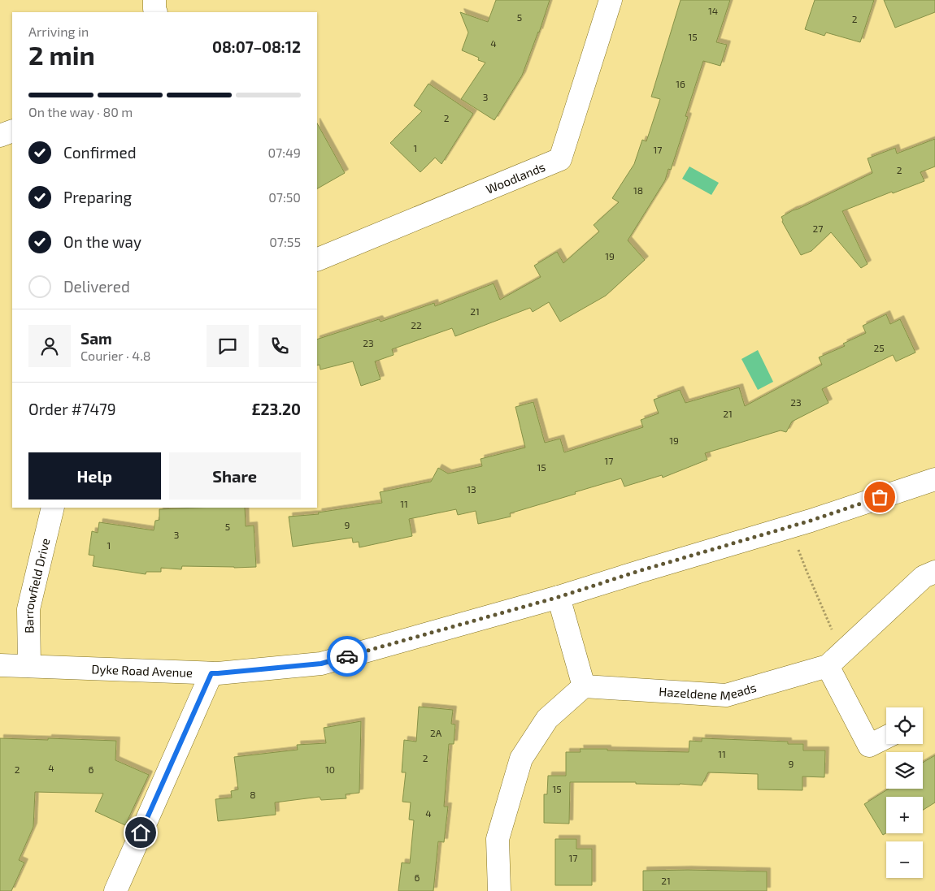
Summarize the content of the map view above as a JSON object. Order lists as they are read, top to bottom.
{
  "streets": {
    "street": [
      "Woodlands",
      "Barrowfield Drive",
      "Dyke Road Avenue",
      "Hazeldene Meads"
    ]
  },
  "crossings": [
    ["Barrowfield Drive", "Dyke Road Avenue"]
  ],
  "house_numbers": [
    "14",
    "5",
    "2",
    "15",
    "4",
    "16",
    "3",
    "2",
    "1",
    "17",
    "2",
    "18",
    "27",
    "19",
    "21",
    "22",
    "23",
    "25",
    "23",
    "21",
    "19",
    "17",
    "15",
    "13",
    "11",
    "9",
    "5",
    "3",
    "1",
    "2A",
    "11",
    "2",
    "9",
    "4",
    "2",
    "6",
    "10",
    "15",
    "8",
    "4",
    "17",
    "6",
    "21"
  ],
  "page": {
    "heading": ["2 min", "Arriving in", "08:07–08:12"],
    "panel": [
      "Sam",
      "Courier · 4.8",
      "Order #7479",
      "£23.20"
    ],
    "bar": "On the way · 80 m",
    "list": [
      ["Confirmed", "07:49"],
      ["Preparing", "07:50"],
      ["On the way", "07:55"],
      "Delivered"
    ],
    "buttons": ["Help", "Share"],
    "map_buttons": ["+", "−"]
  }
}
